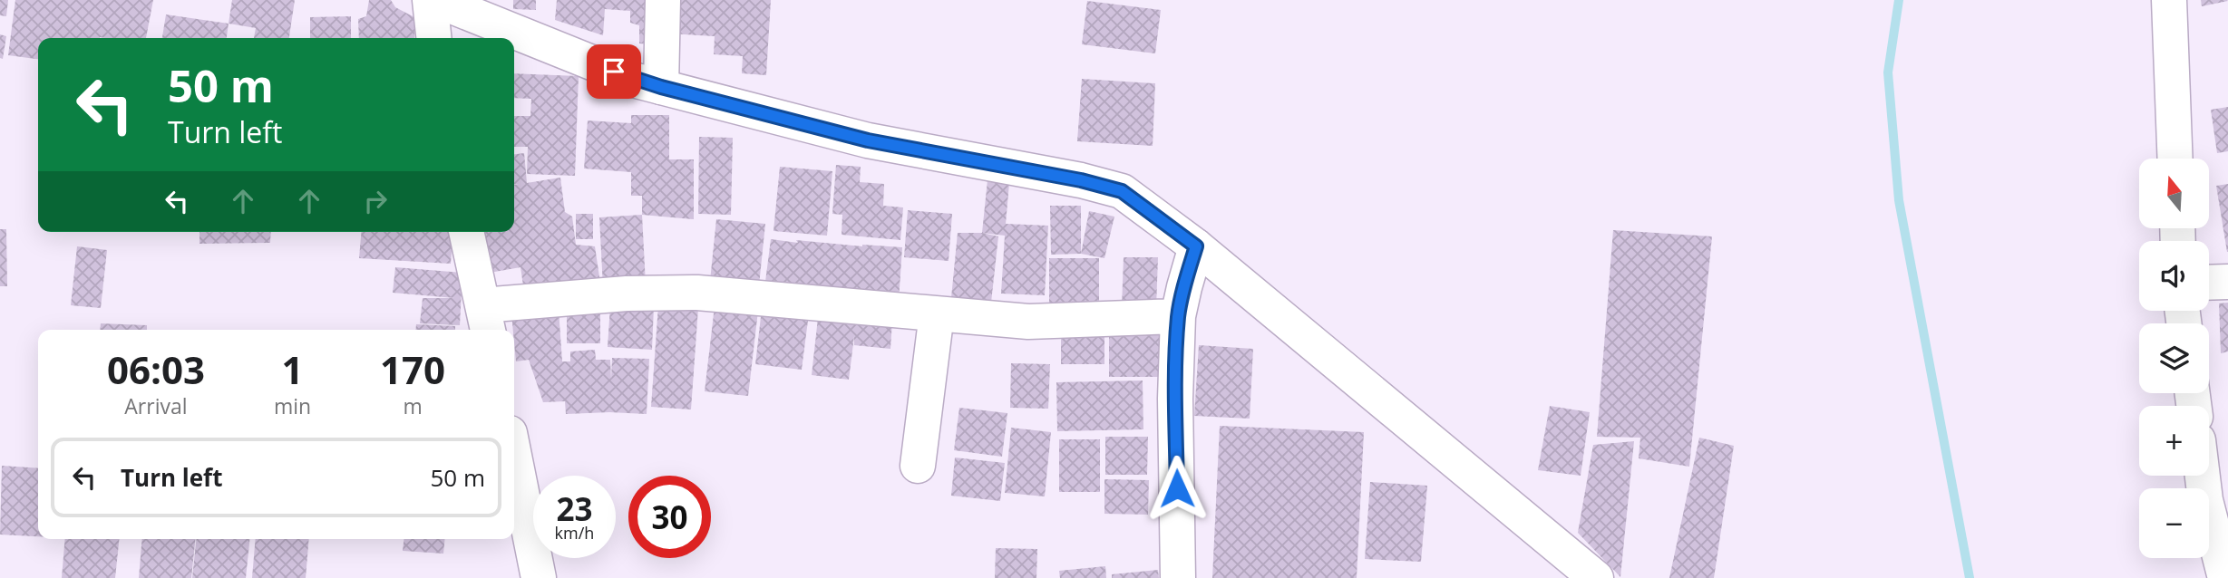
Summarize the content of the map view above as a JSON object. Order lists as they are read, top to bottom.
{
  "north": "top",
  "page": {
    "turn": ["50 m", "Turn left"],
    "map_buttons": ["+", "−"],
    "eta": [
      "06:03",
      "Arrival",
      "1",
      "min",
      "170",
      "m"
    ],
    "list": [
      {
        "name": "Turn left",
        "value": "50 m"
      }
    ],
    "speed": "23 km/h",
    "limit": "30"
  }
}
